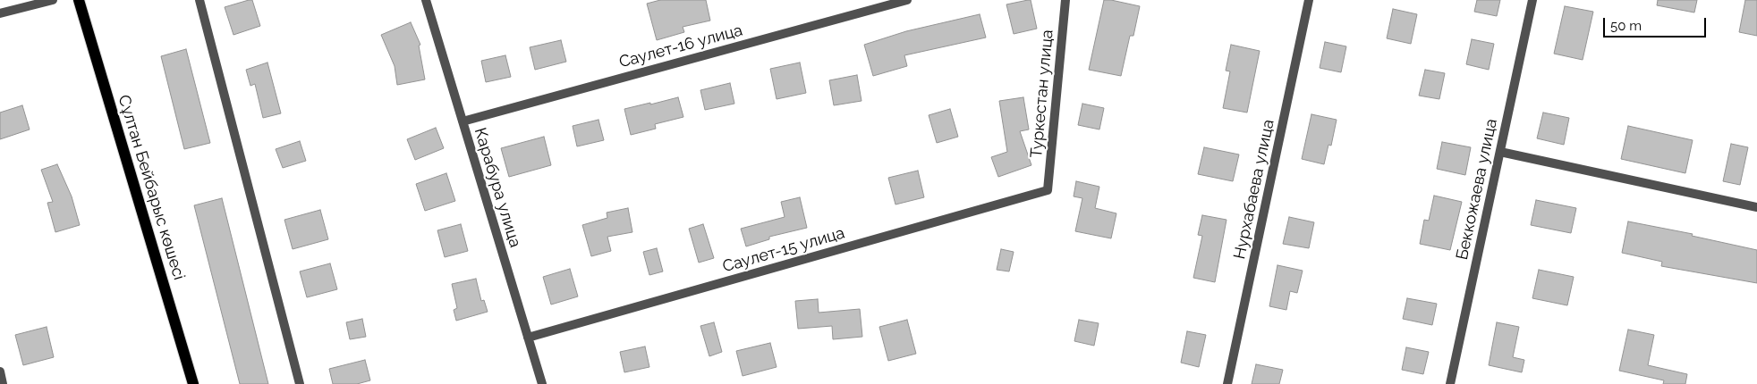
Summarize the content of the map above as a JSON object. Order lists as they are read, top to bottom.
{
  "streets": {
    "main road": ["Сұлтан Бейбарыс көшесі"],
    "street": [
      "Саулет-16 улица",
      "Туркестан улица",
      "Карабура улица",
      "Нурхабаева улица",
      "Беккожаева улица",
      "Саулет-15 улица"
    ]
  },
  "crossings": [
    ["Саулет-16 улица", "Карабура улица"],
    ["Туркестан улица", "Саулет-15 улица"],
    ["Карабура улица", "Саулет-15 улица"]
  ],
  "scale_bar": "50 m"
}
